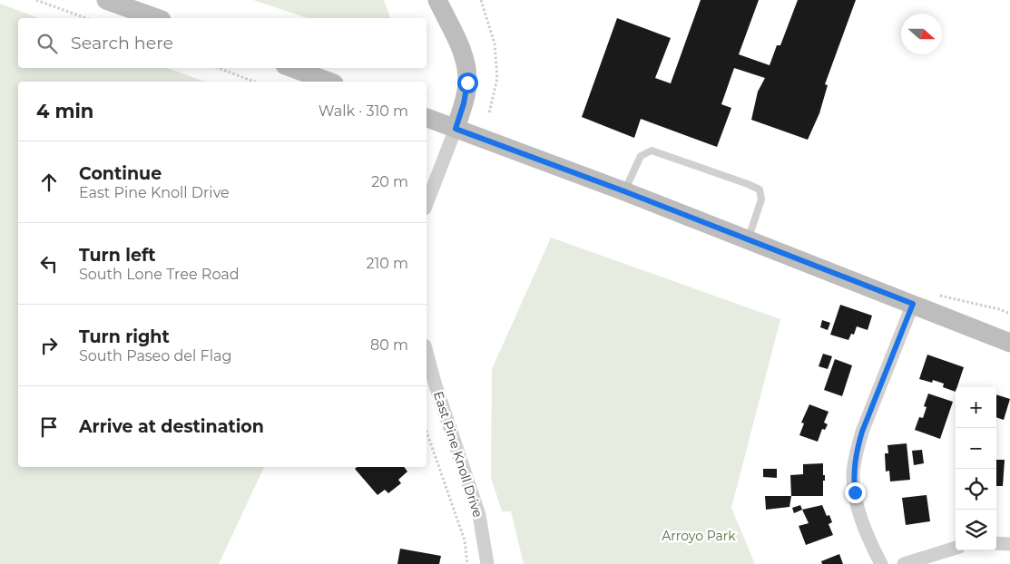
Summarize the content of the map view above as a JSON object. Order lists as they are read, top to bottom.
{
  "streets": {
    "street": ["East Pine Knoll Drive"]
  },
  "parks": ["Arroyo Park"],
  "north": "right",
  "page": {
    "search": "Search here",
    "heading": ["4 min", "Walk · 310 m"],
    "list": [
      ["Continue", "East Pine Knoll Drive", "20 m"],
      ["Turn left", "South Lone Tree Road", "210 m"],
      ["Turn right", "South Paseo del Flag", "80 m"],
      "Arrive at destination"
    ],
    "map_buttons": ["+", "−"]
  }
}
